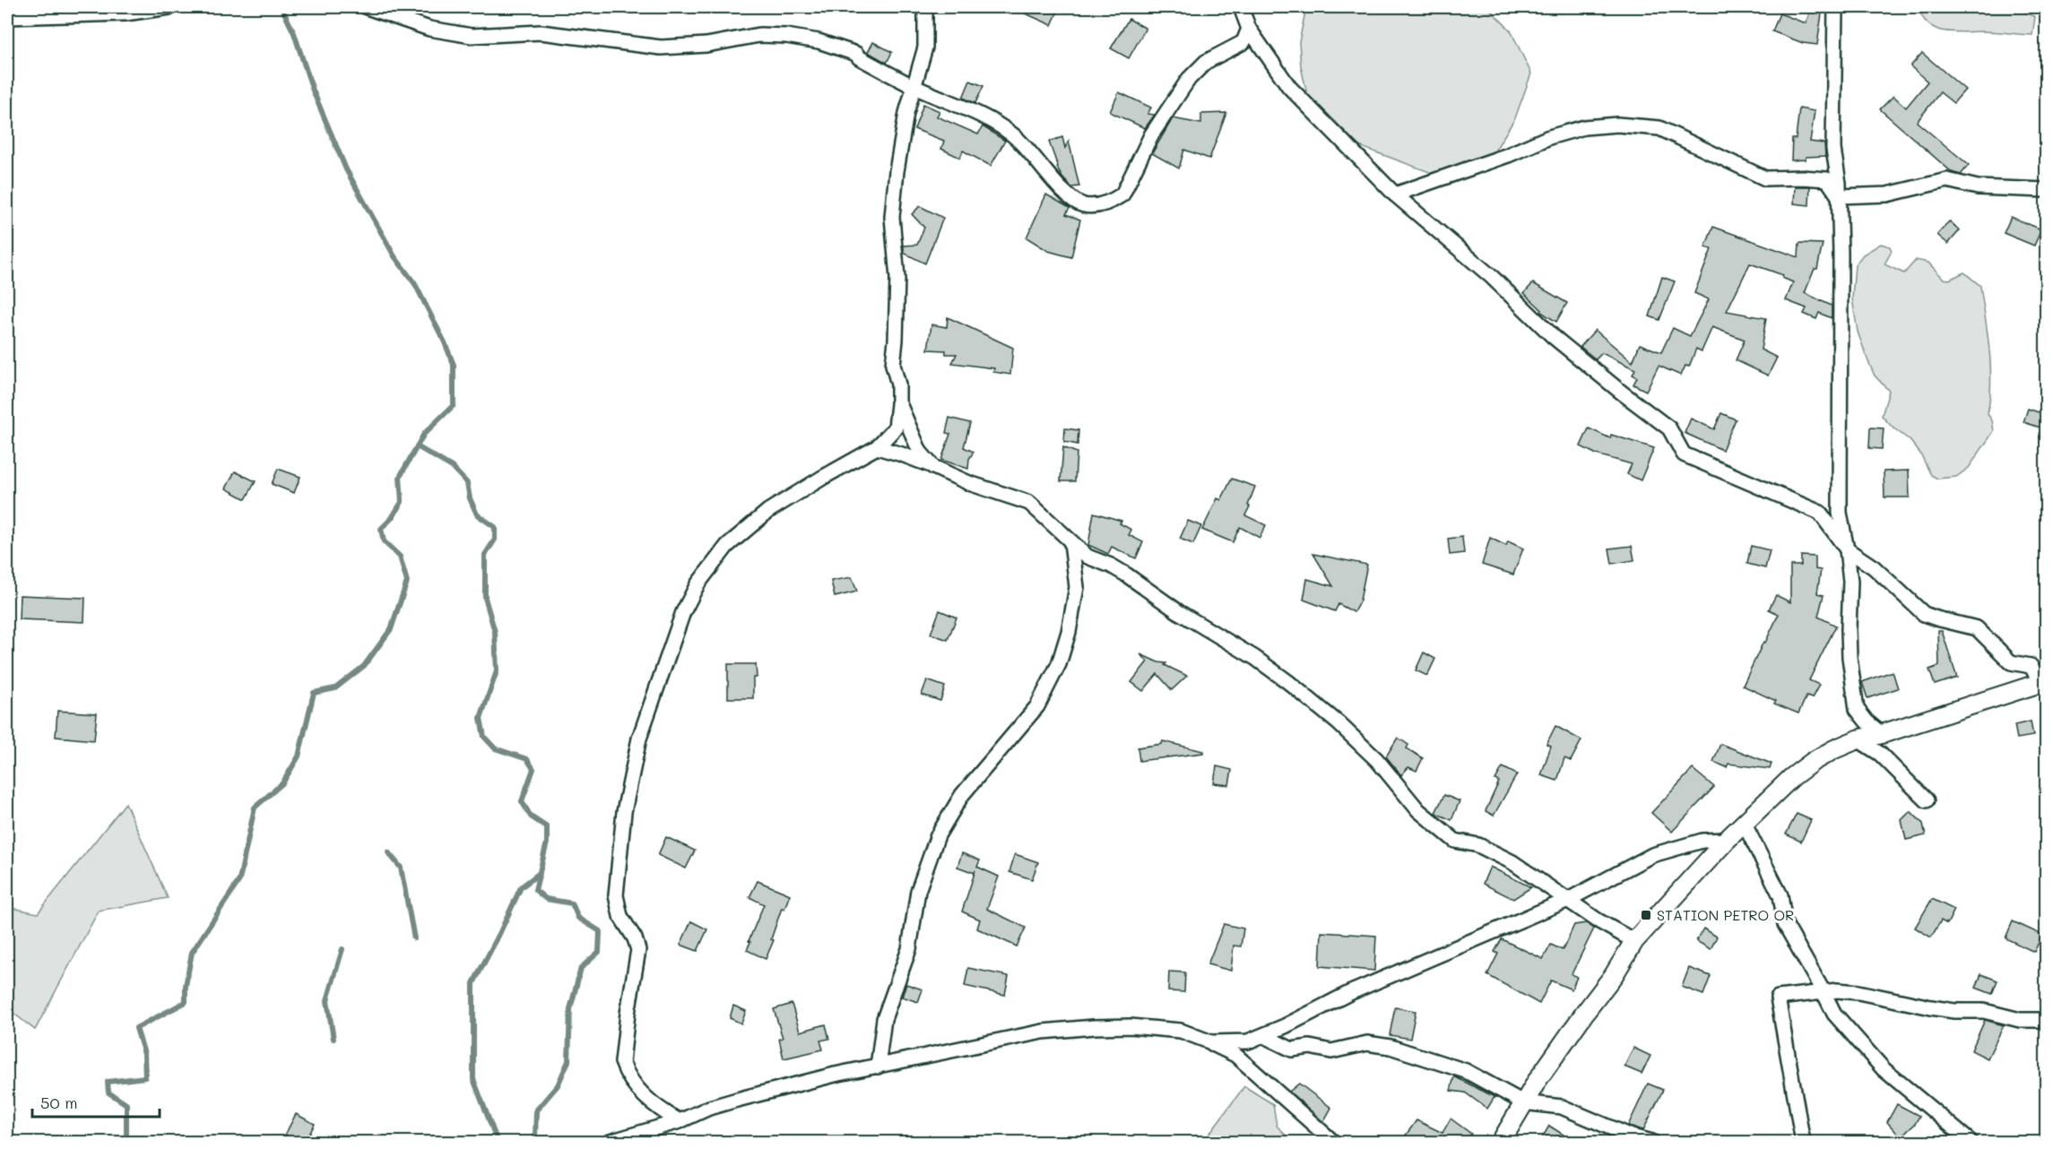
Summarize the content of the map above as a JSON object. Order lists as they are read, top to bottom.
{
  "places": {
    "transit": ["STATION PETRO OR"]
  },
  "scale_bar": "50 m"
}
